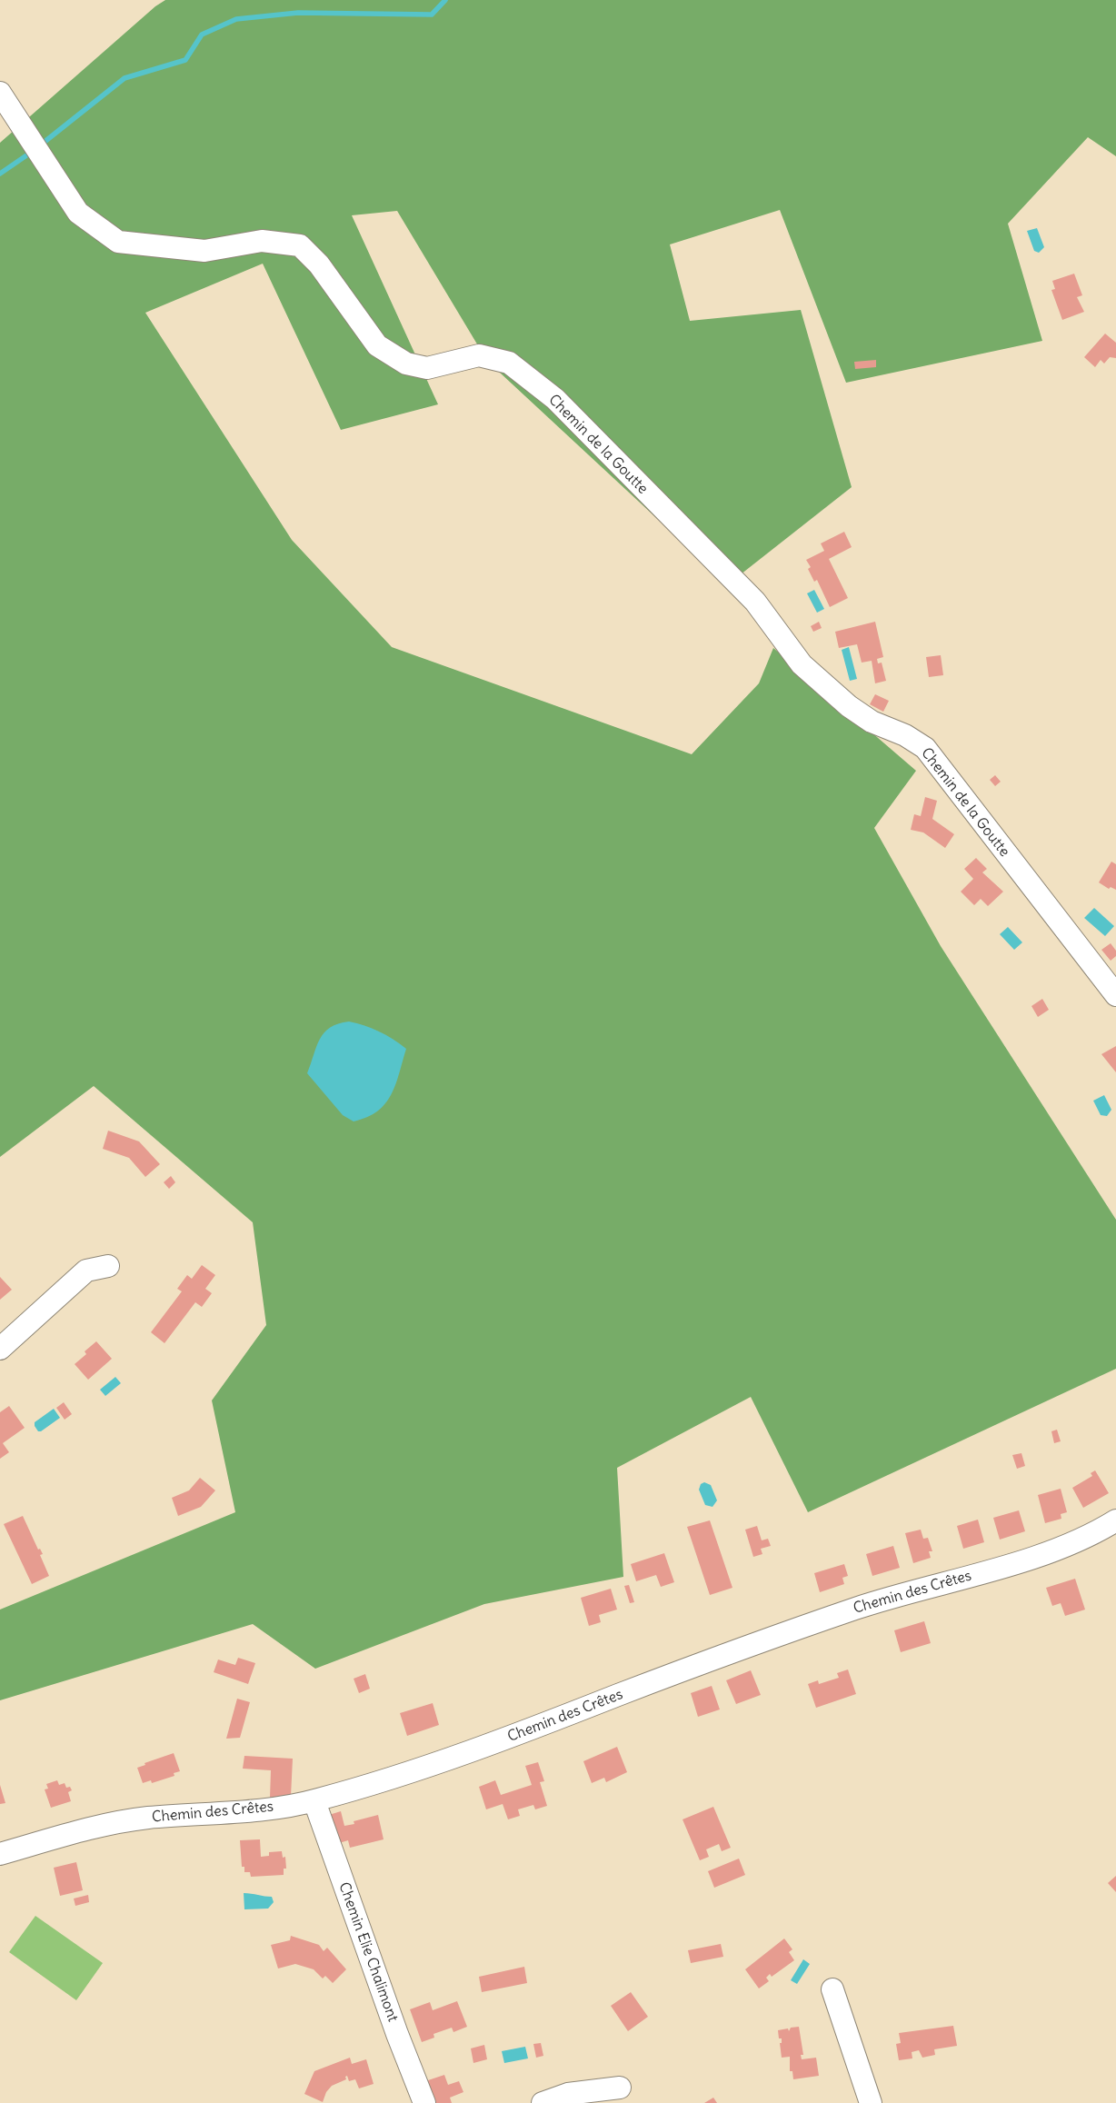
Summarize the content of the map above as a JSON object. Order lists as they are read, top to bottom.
{
  "streets": {
    "street": ["Chemin de la Goutte", "Chemin des Crêtes", "Chemin Elie Chalimont"]
  },
  "crossings": [
    ["Chemin des Crêtes", "Chemin Elie Chalimont"]
  ]
}
